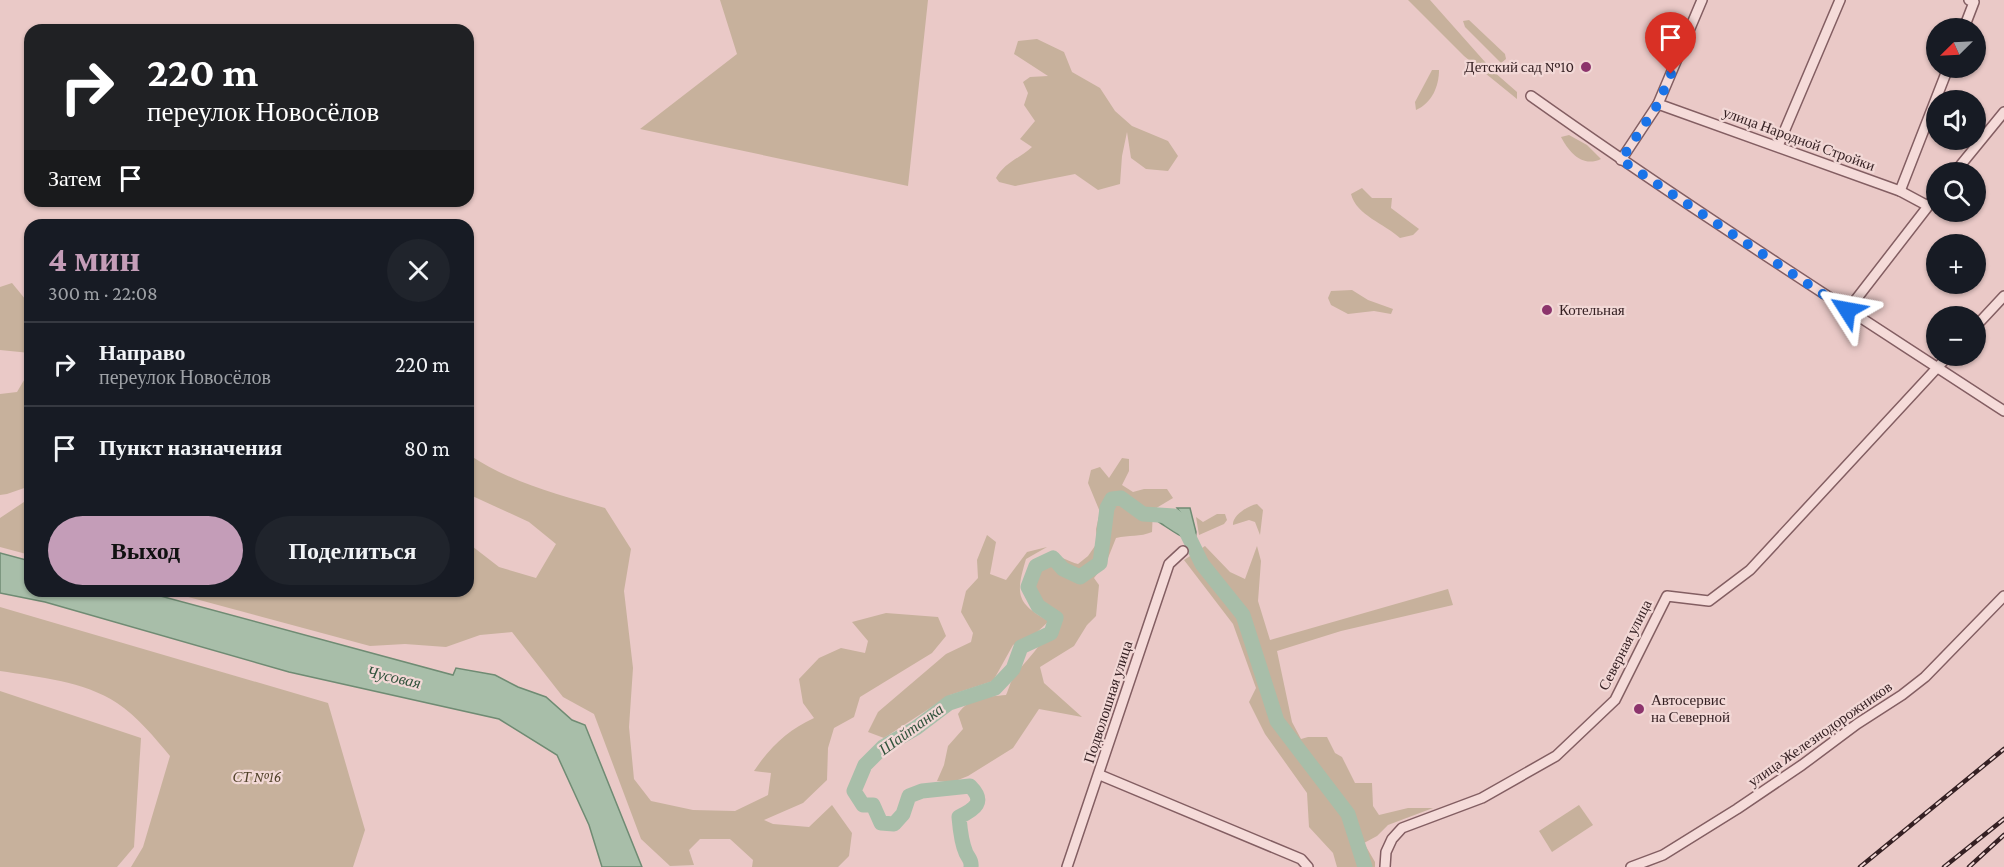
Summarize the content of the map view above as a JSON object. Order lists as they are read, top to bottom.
{
  "streets": {
    "street": [
      "улица Народной Стройки",
      "Северная улица",
      "Подволошная улица",
      "улица Железнодорожников"
    ]
  },
  "water": ["Чусовая", "Шайтанка"],
  "parks": ["СТ №16"],
  "places": ["Детский сад №10", "Котельная", "Автосервис на Северной"],
  "north": "bottom left",
  "page": {
    "map_buttons": ["+", "−"],
    "turn": ["220 m", "переулок Новосёлов"],
    "then": "Затем",
    "heading": ["4 мин", "300 m · 22:08"],
    "list": [
      {
        "name": "Направо",
        "note": "переулок Новосёлов",
        "value": "220 m"
      },
      {
        "name": "Пункт назначения",
        "value": "80 m"
      }
    ],
    "buttons": ["Выход", "Поделиться"]
  }
}
